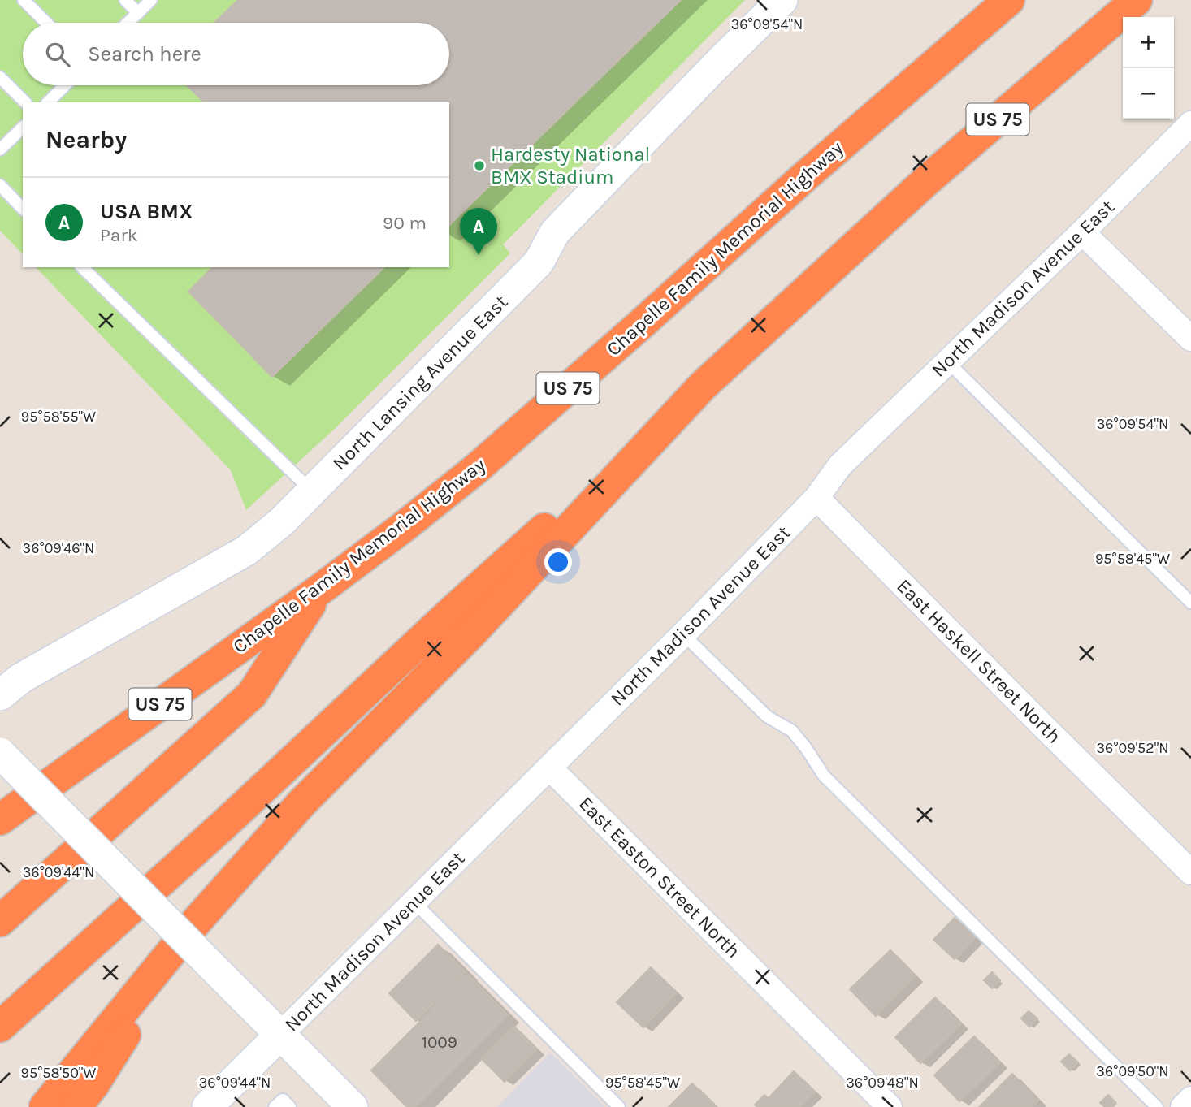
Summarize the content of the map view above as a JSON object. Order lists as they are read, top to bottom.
{
  "streets": {
    "highway": ["US 75", "Chapelle Family Memorial Highway"],
    "street": [
      "North Madison Avenue East",
      "North Lansing Avenue East",
      "East Haskell Street North",
      "East Easton Street North"
    ]
  },
  "crossings": [
    ["North Madison Avenue East", "East Haskell Street North"],
    ["North Madison Avenue East", "East Easton Street North"]
  ],
  "places": ["Hardesty National BMX Stadium"],
  "house_numbers": ["1009"],
  "page": {
    "map_buttons": ["+", "−"],
    "search": "Search here",
    "heading": "Nearby",
    "list": [
      {
        "mark": "A",
        "name": "USA BMX",
        "note": "Park",
        "value": "90 m"
      }
    ],
    "pins": "A"
  },
  "coordinates": [
    "36°09'54\"N",
    "95°58'55\"W",
    "36°09'46\"N",
    "95°58'45\"W",
    "36°09'52\"N",
    "36°09'44\"N",
    "36°09'50\"N",
    "95°58'50\"W",
    "36°09'48\"N"
  ]
}
